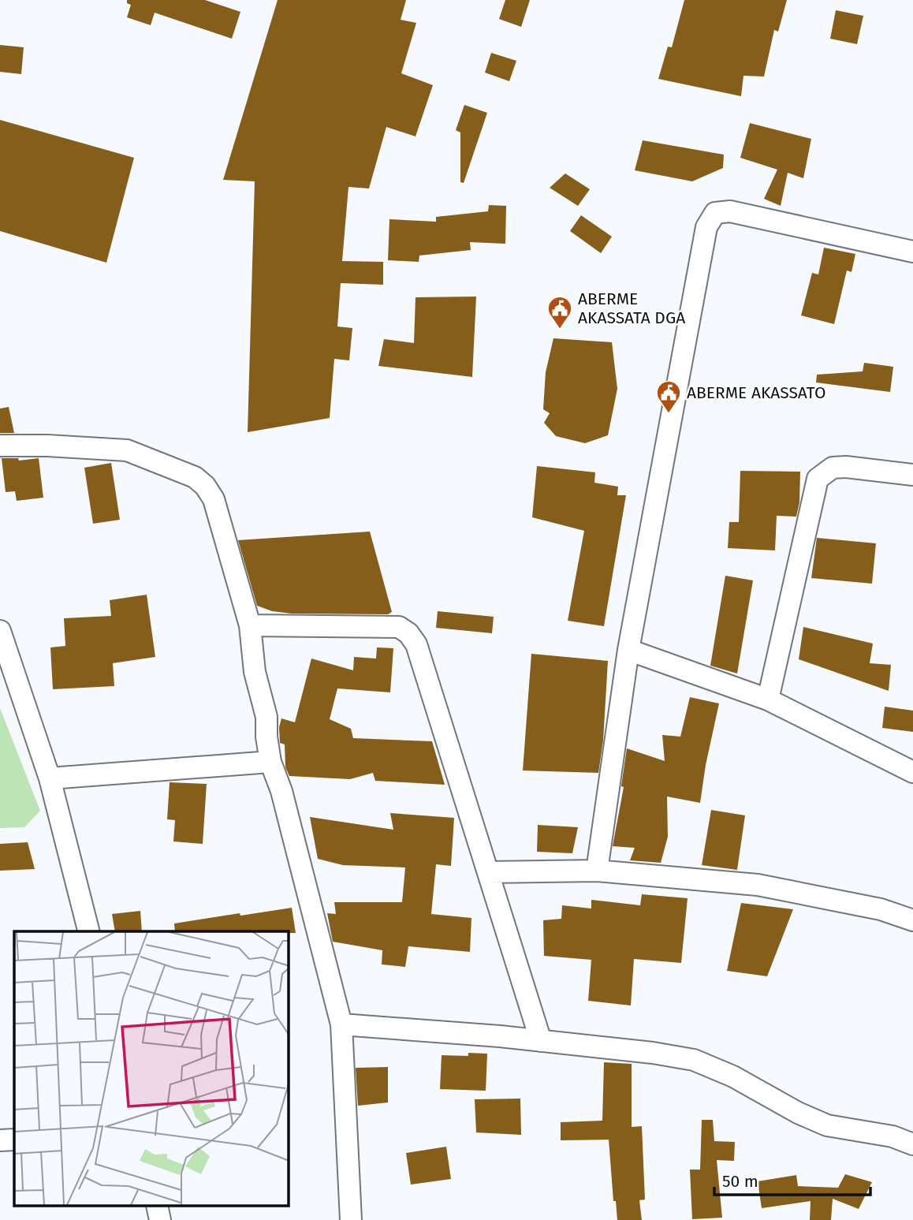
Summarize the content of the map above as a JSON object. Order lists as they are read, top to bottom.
{
  "places": {
    "public building": ["ABERME AKASSATA DGA", "ABERME AKASSATO"]
  },
  "scale_bar": "50 m"
}
